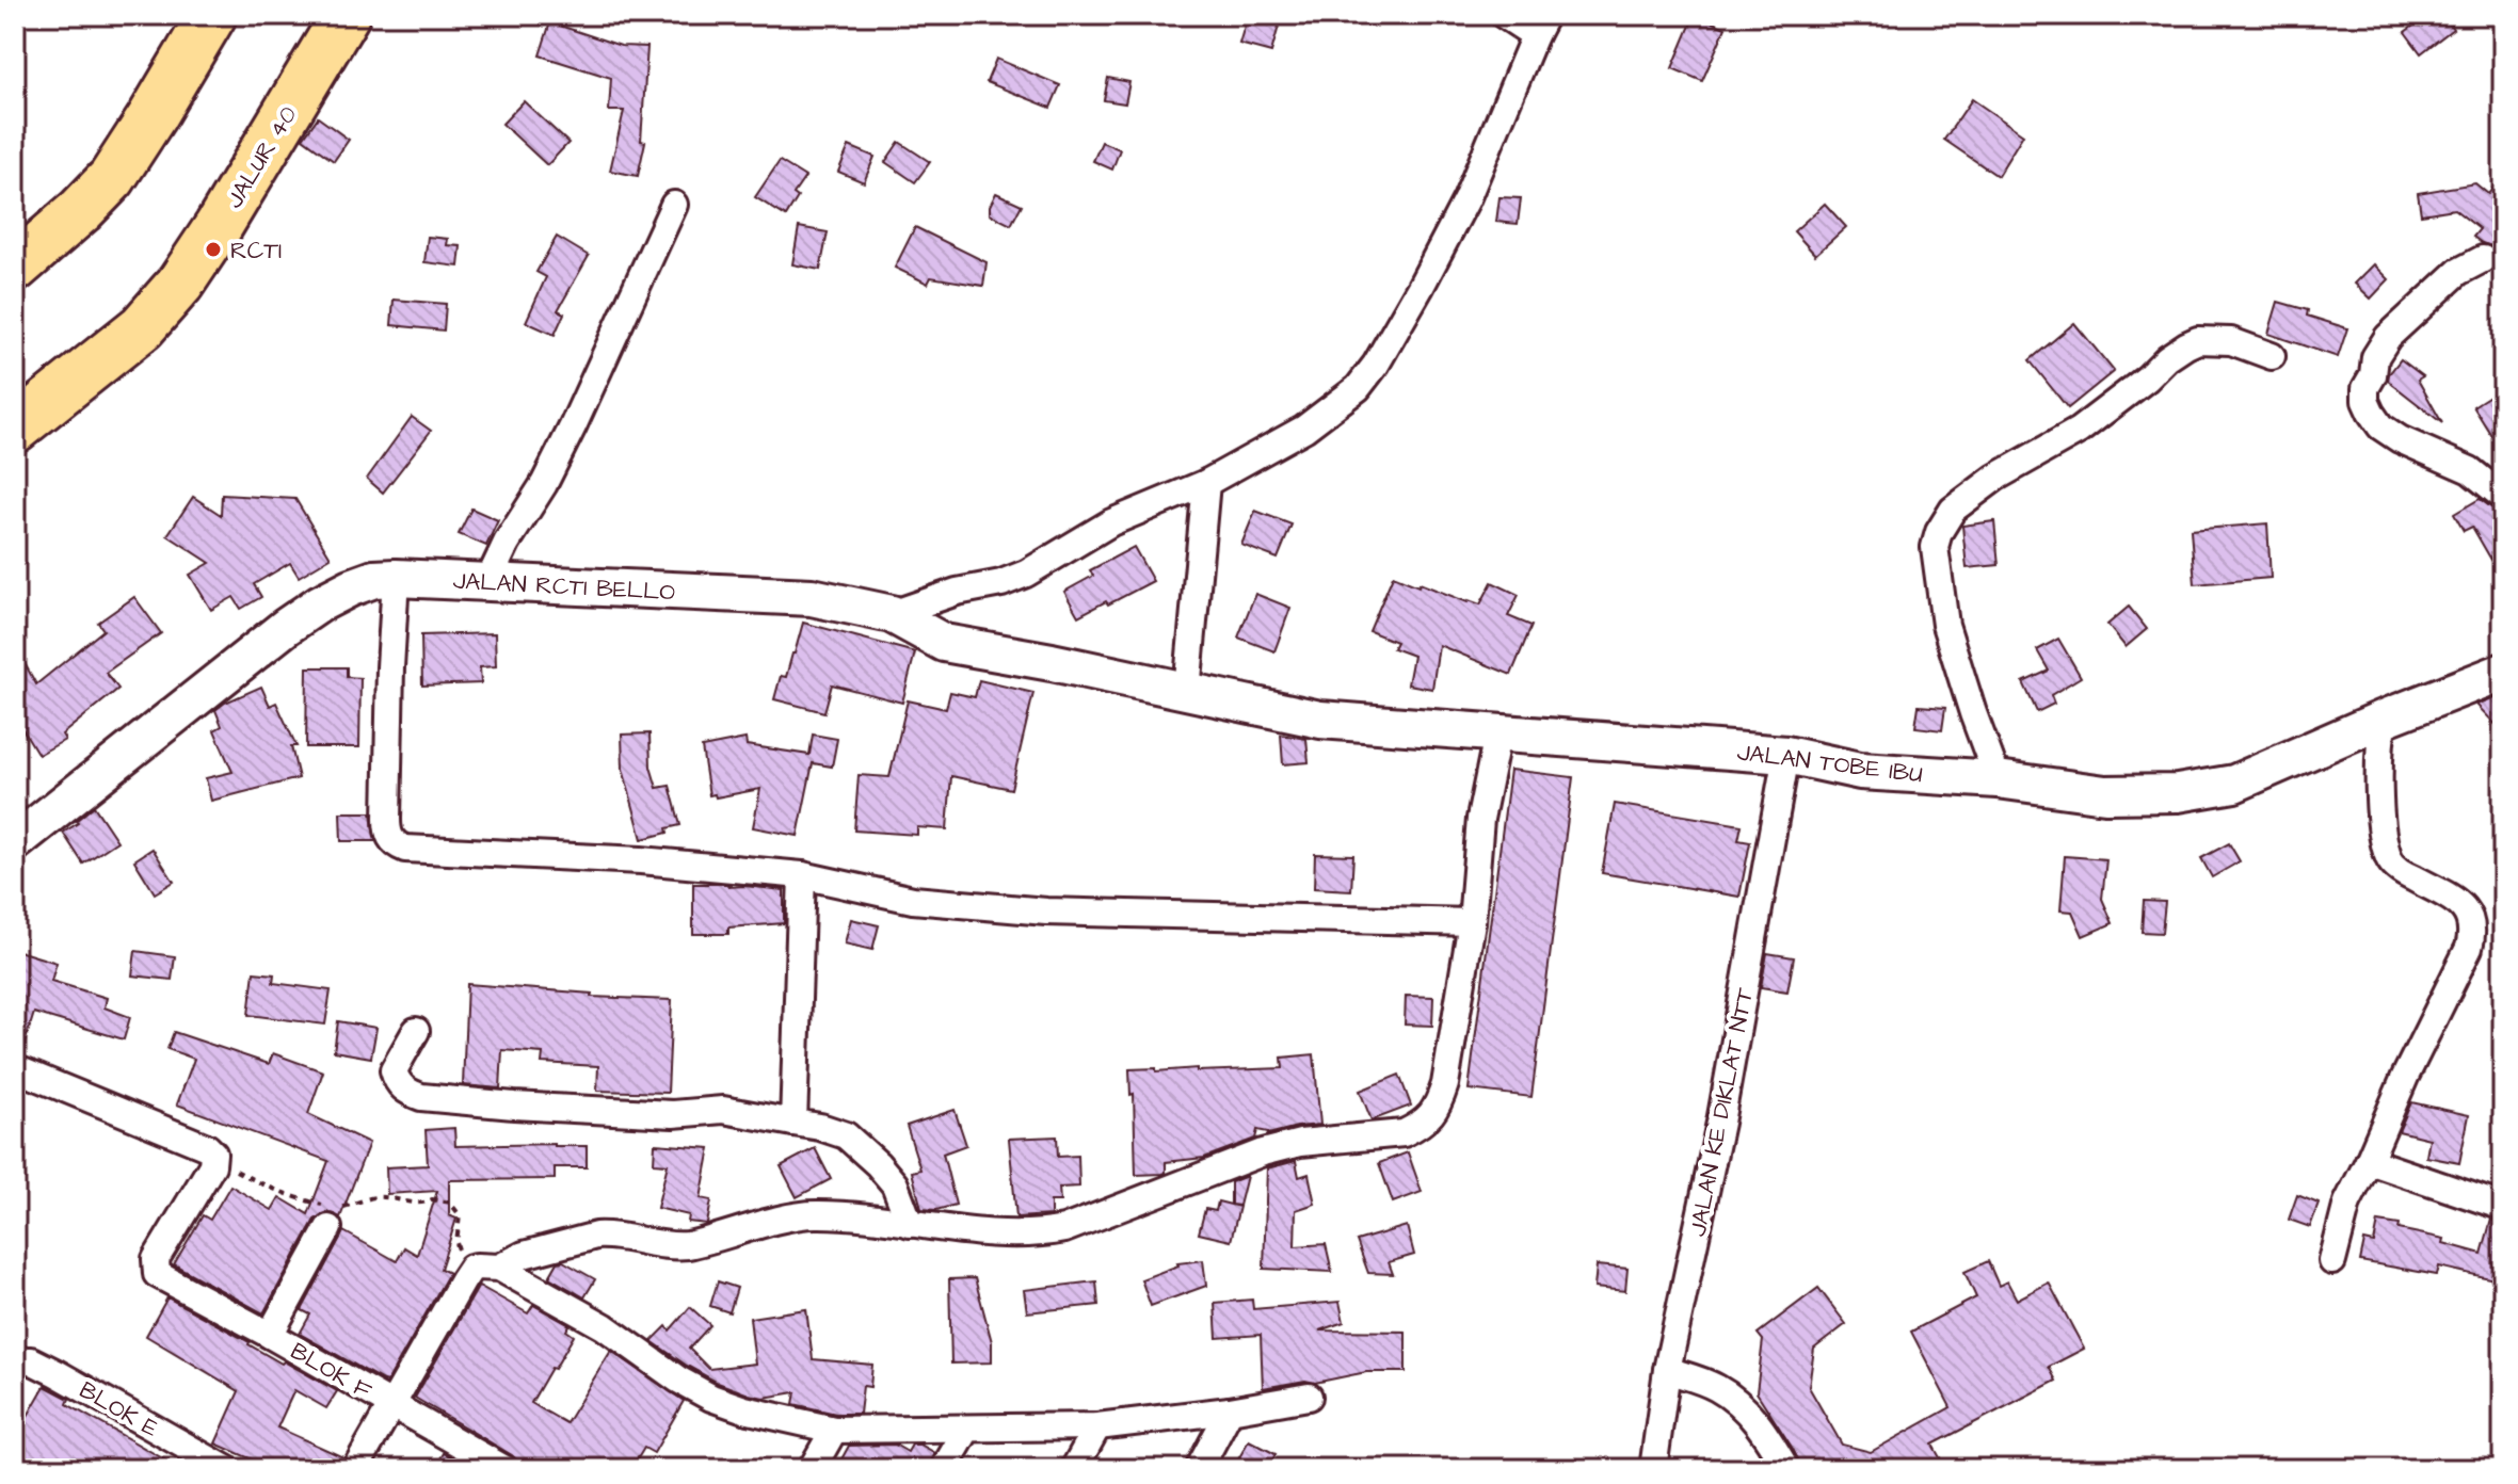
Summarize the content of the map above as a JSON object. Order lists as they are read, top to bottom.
{
  "streets": {
    "highway": ["JALUR 40"],
    "street": [
      "JALAN RCTI BELLO",
      "JALAN TOBE IBU",
      "JALAN KE DIKLAT NTT",
      "BLOK F",
      "BLOK E"
    ]
  },
  "crossings": [
    ["JALAN RCTI BELLO", "JALAN TOBE IBU"],
    ["JALAN TOBE IBU", "JALAN KE DIKLAT NTT"]
  ],
  "places": ["RCTI"]
}
